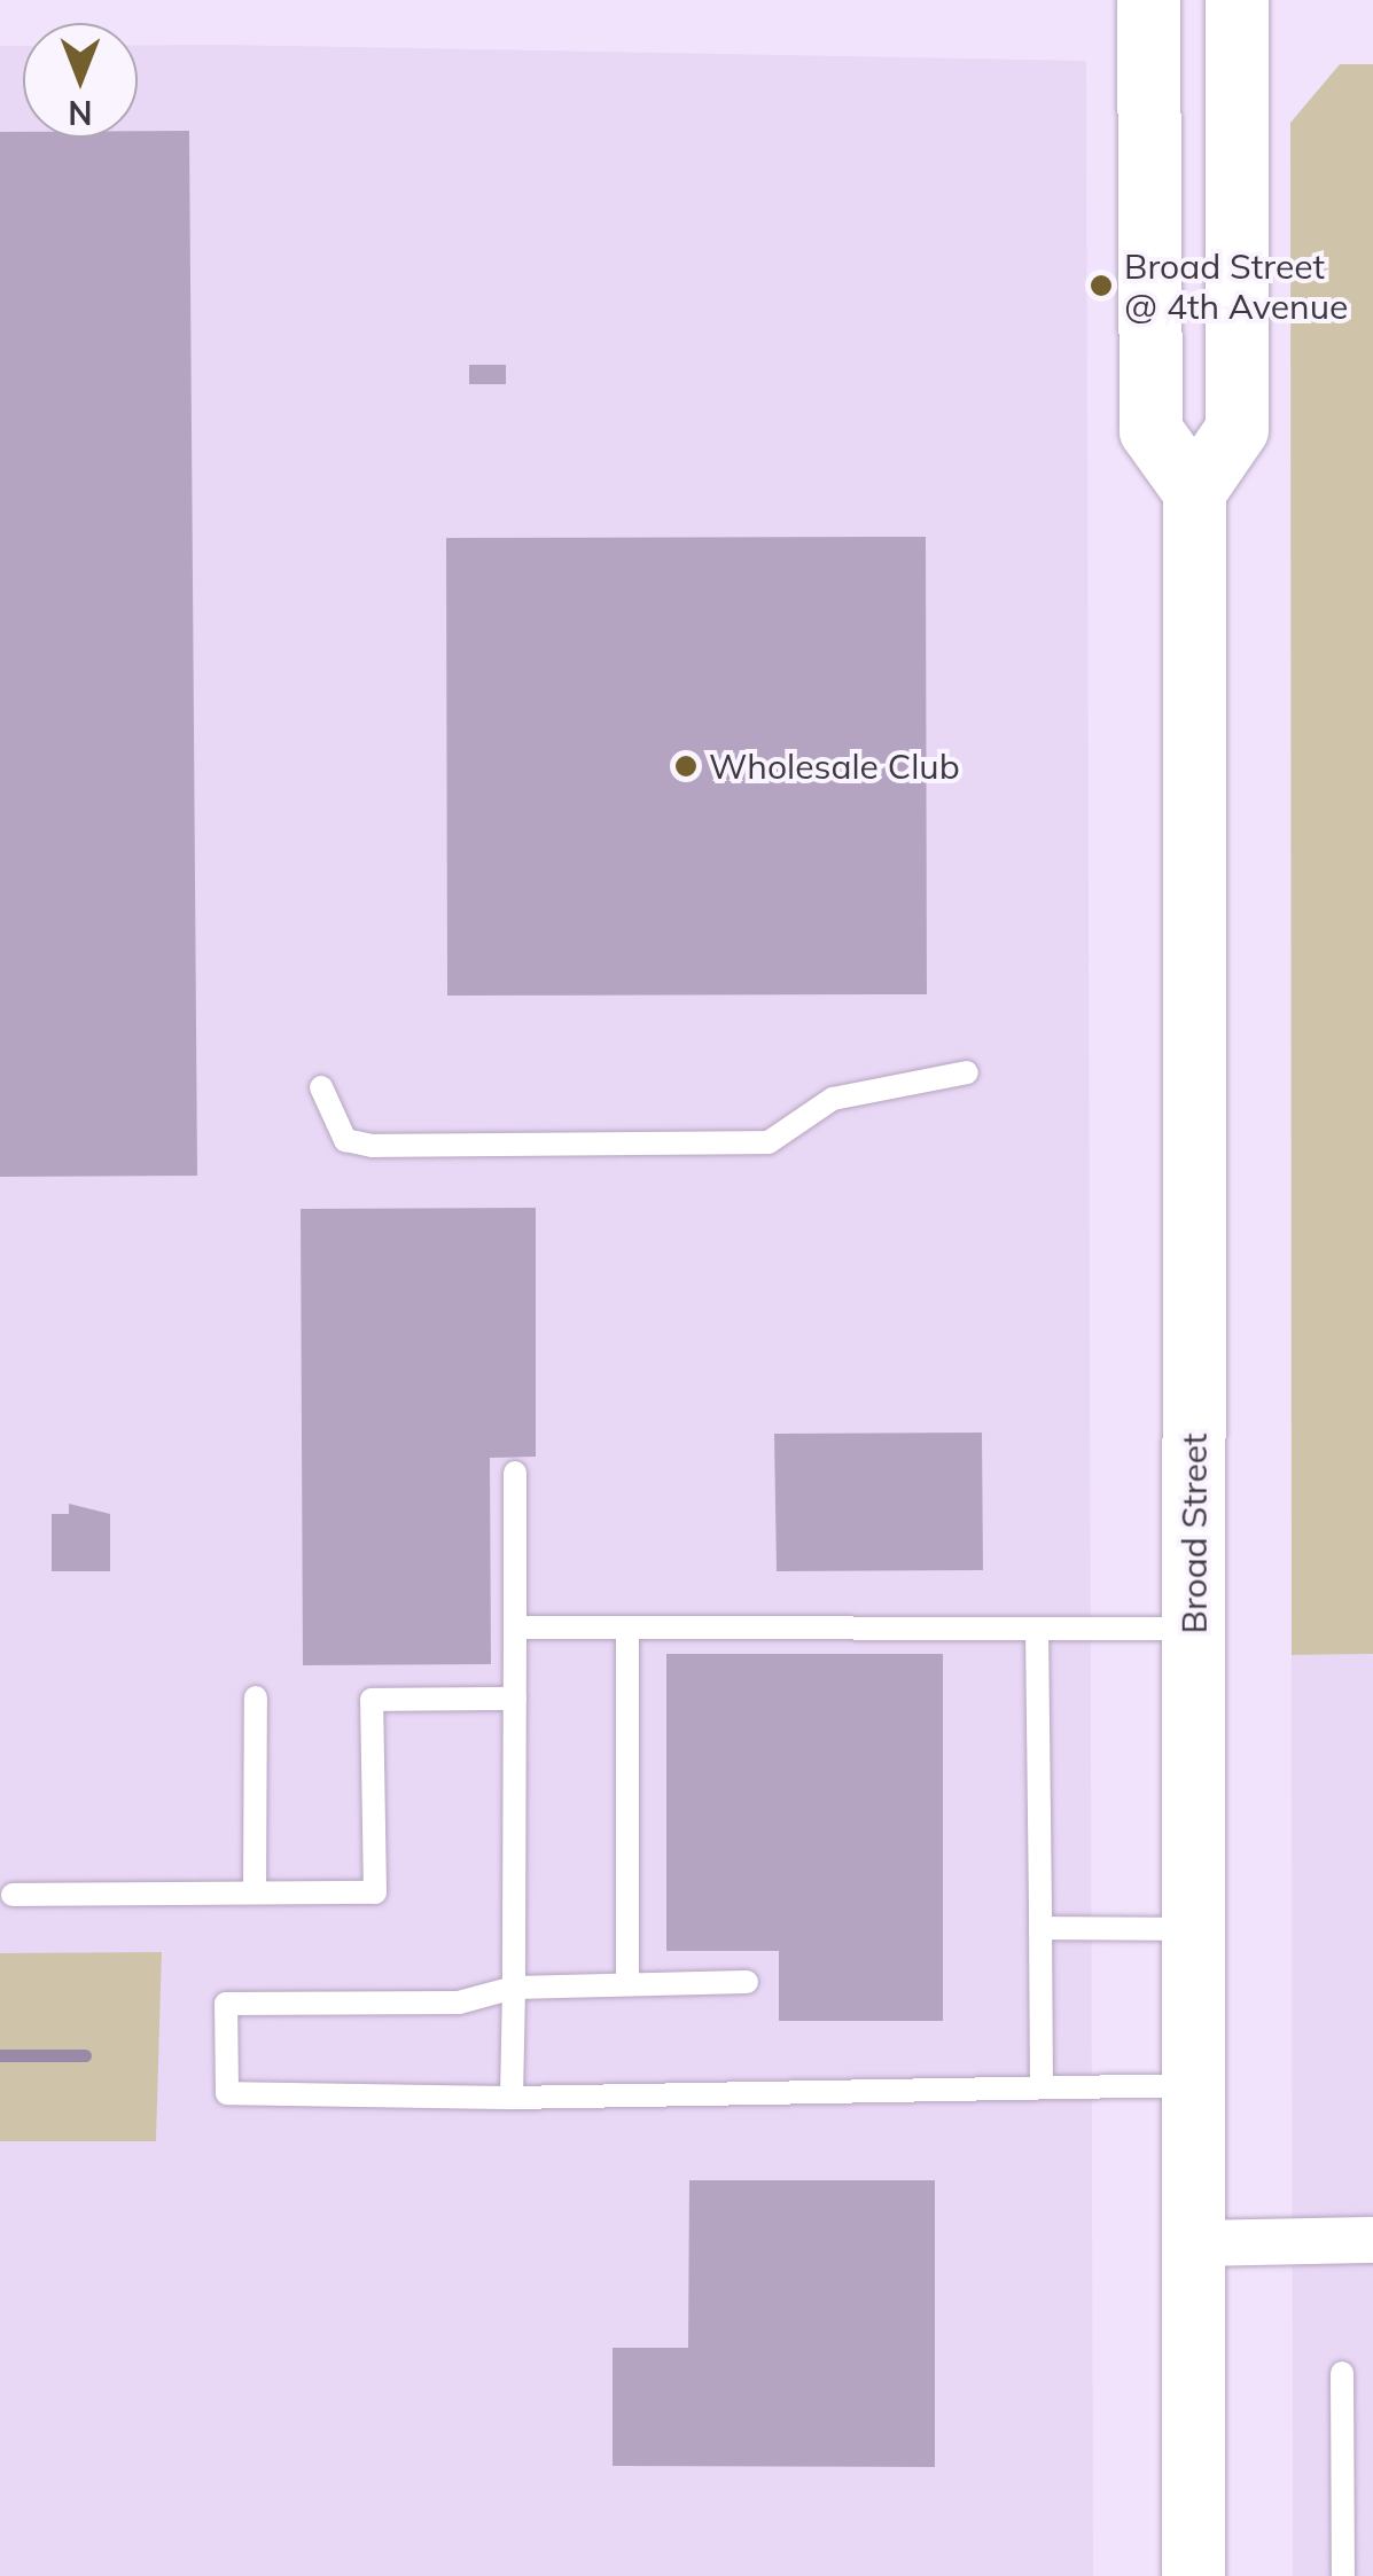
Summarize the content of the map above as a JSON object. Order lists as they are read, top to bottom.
{
  "streets": {
    "main road": ["Broad Street"]
  },
  "places": ["Broad Street @ 4th Avenue", "Wholesale Club"],
  "north": "bottom"
}
